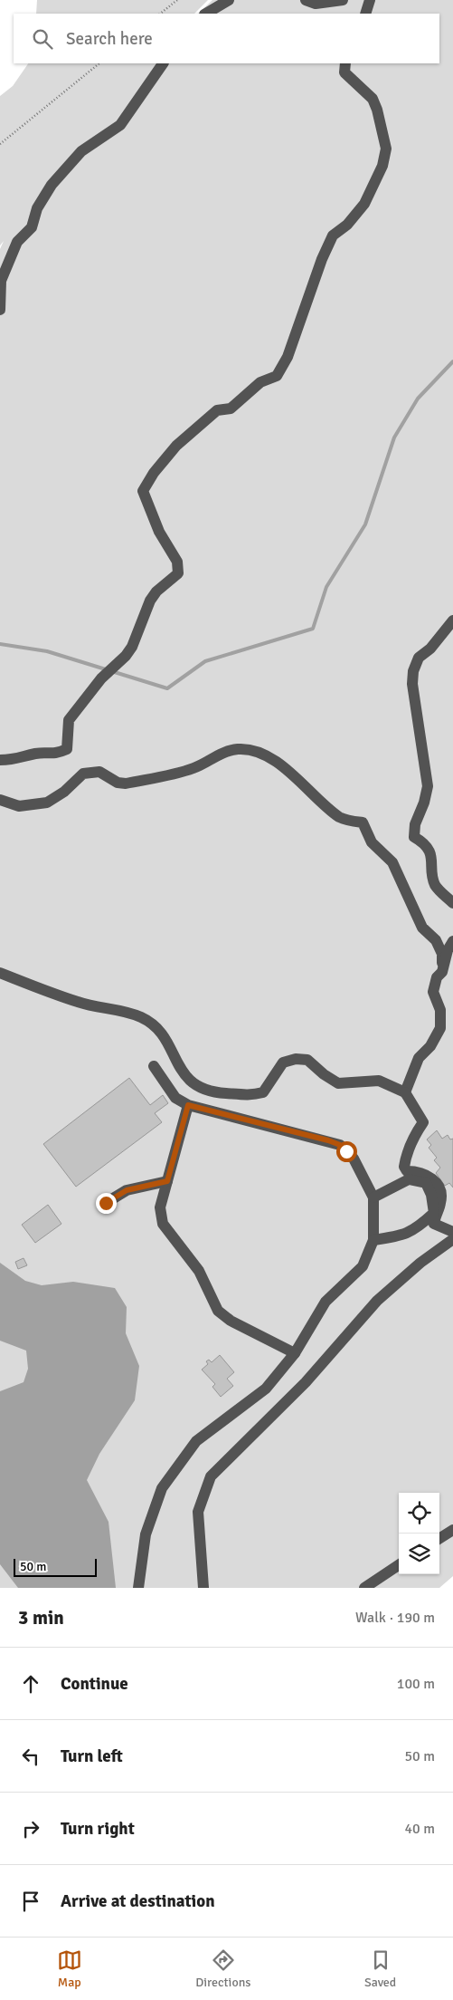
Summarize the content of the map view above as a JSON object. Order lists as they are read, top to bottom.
{
  "scale_bar": "50 m",
  "page": {
    "search": "Search here",
    "scale": "50 m",
    "heading": ["3 min", "Walk · 190 m"],
    "list": [
      ["Continue", "100 m"],
      ["Turn left", "50 m"],
      ["Turn right", "40 m"],
      "Arrive at destination"
    ],
    "nav": ["Map", "Directions", "Saved"]
  }
}
